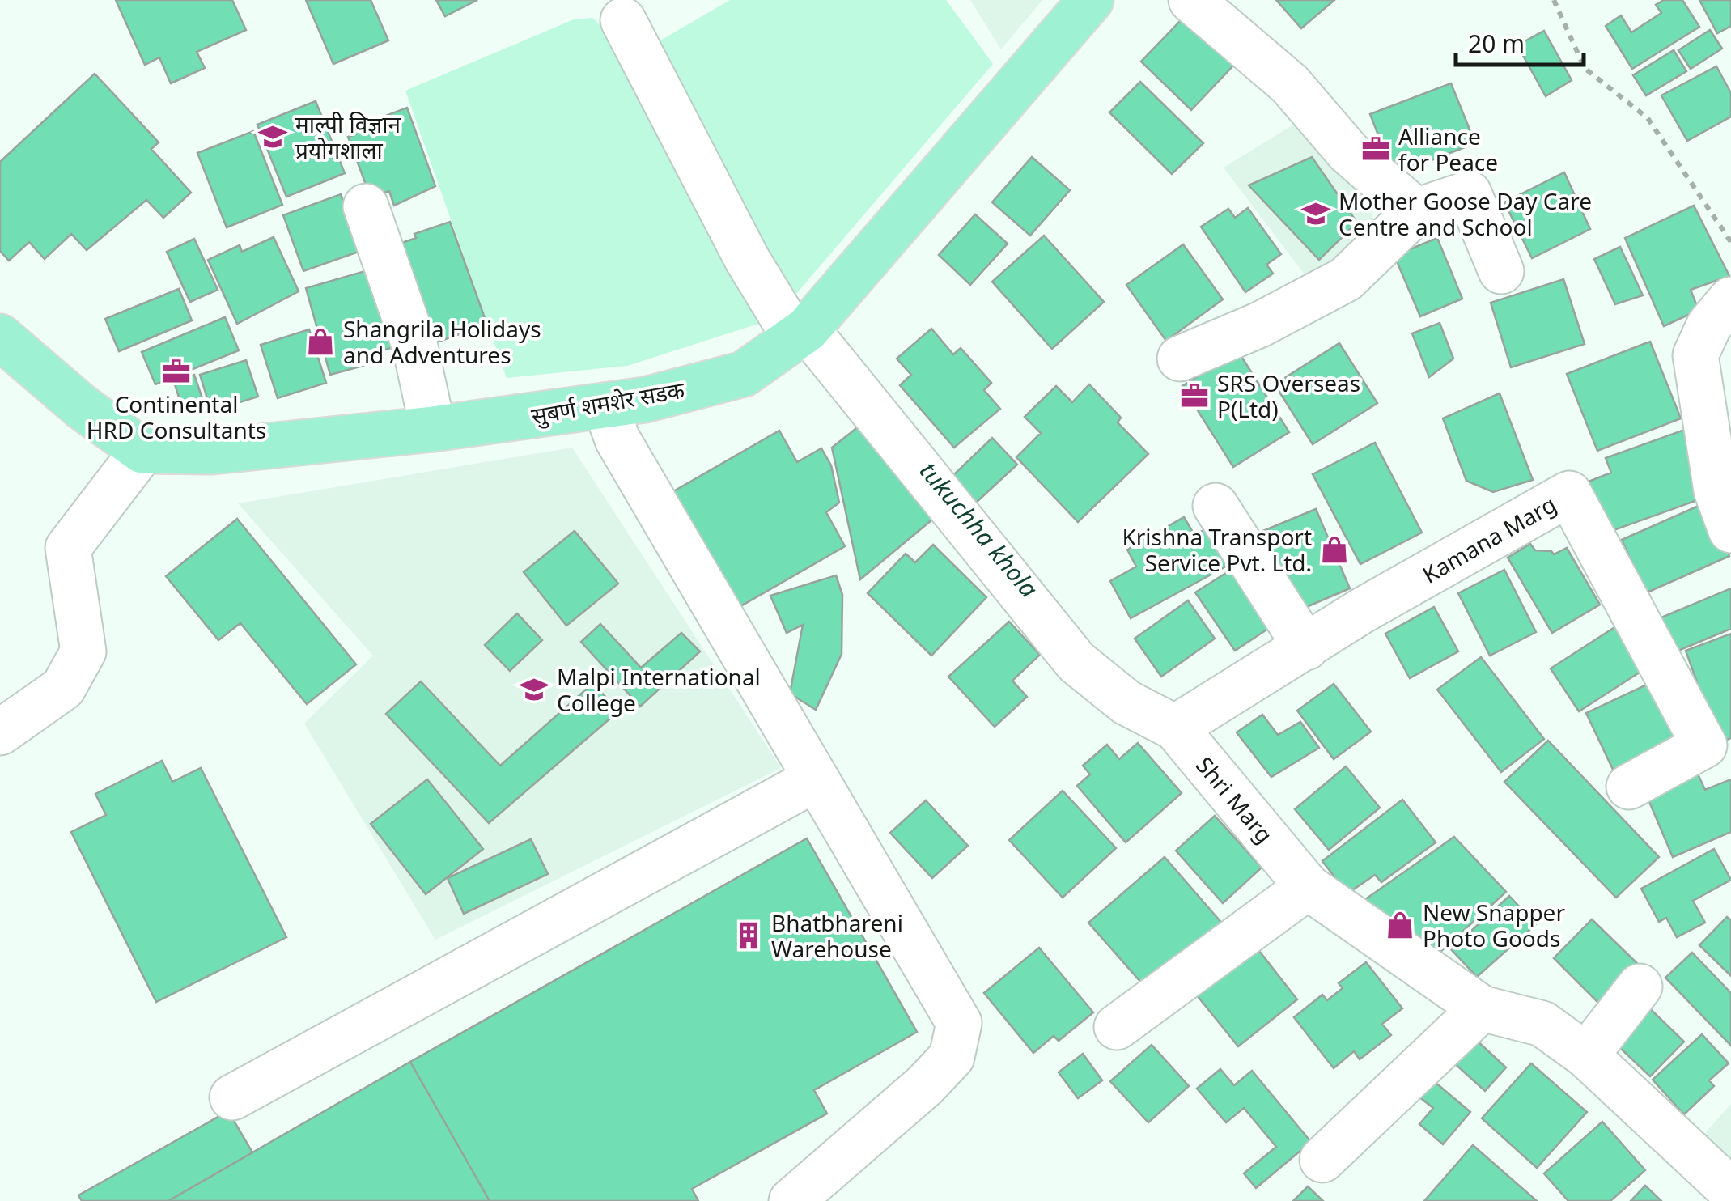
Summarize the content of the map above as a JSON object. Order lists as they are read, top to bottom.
{
  "streets": {
    "main road": ["सुबर्ण शमशेर सडक"],
    "street": ["Kamana Marg", "Shri Marg"]
  },
  "crossings": [
    ["सुबर्ण शमशेर सडक", "Shri Marg"],
    ["Kamana Marg", "Shri Marg"]
  ],
  "water": ["tukuchha khola"],
  "places": {
    "school or university": ["माल्पी विज्ञान प्रयोगशाला", "Mother Goose Day Care Centre and School", "Malpi International College"],
    "office": ["Alliance for Peace", "Continental HRD Consultants", "SRS Overseas P(Ltd)"],
    "shop": ["Shangrila Holidays and Adventures", "Krishna Transport Service Pvt. Ltd.", "New Snapper Photo Goods"],
    "building": ["Bhatbhareni Warehouse"]
  },
  "scale_bar": "20 m"
}
